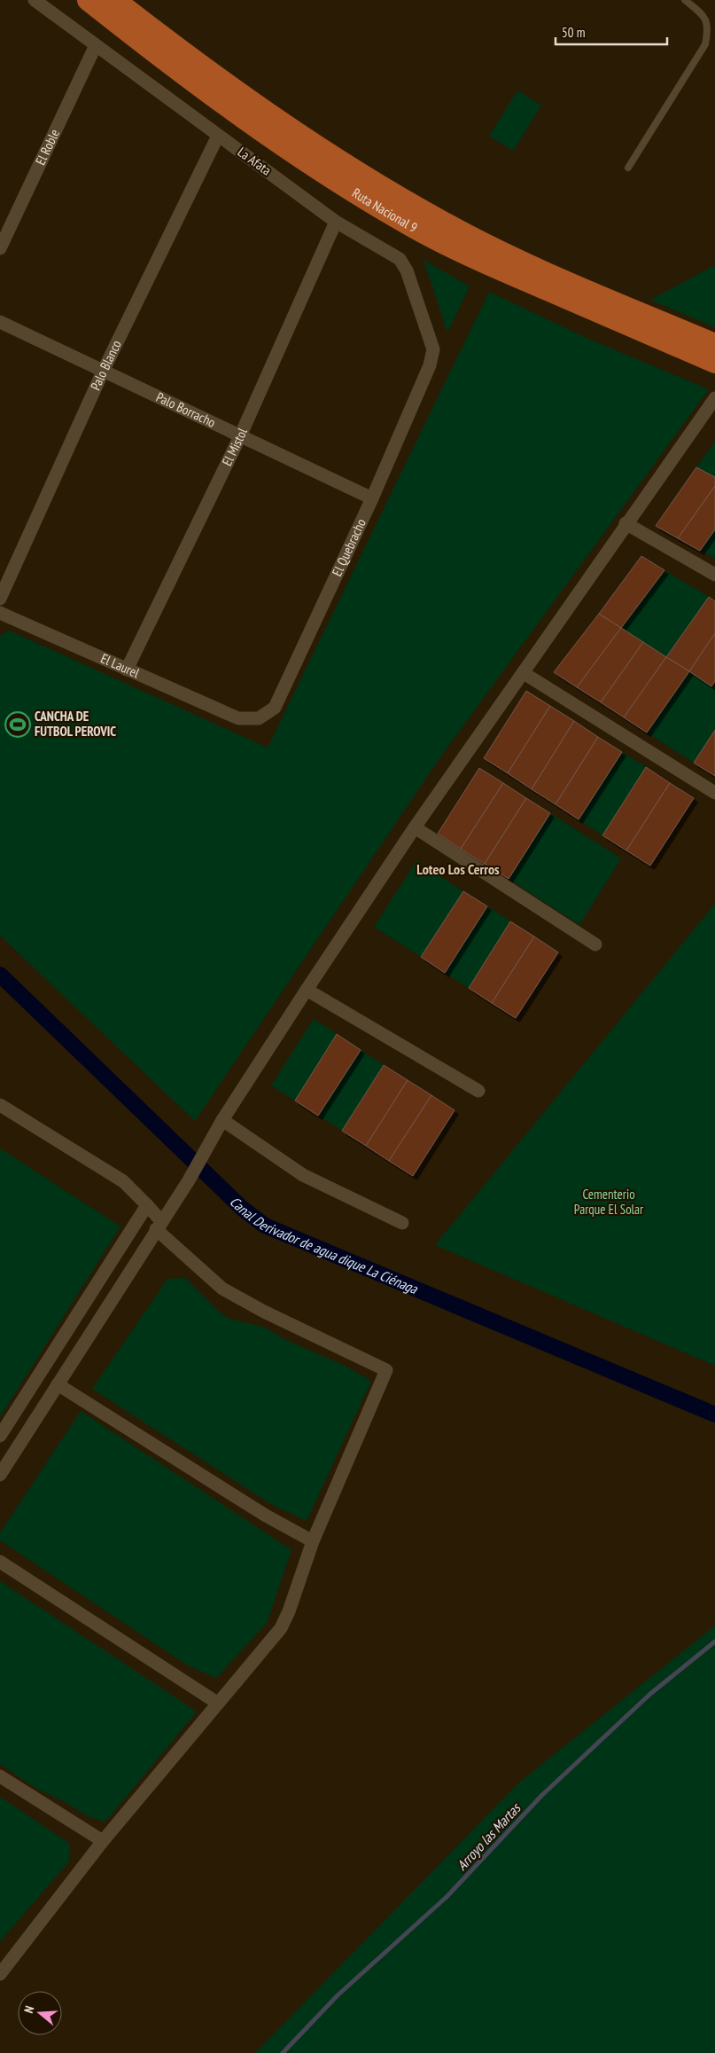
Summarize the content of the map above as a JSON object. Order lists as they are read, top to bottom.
{
  "streets": {
    "main road": ["Ruta Nacional 9"],
    "street": [
      "El Roble",
      "La Afata",
      "Palo Blanco",
      "Palo Borracho",
      "El Mistol",
      "El Quebracho",
      "El Laurel"
    ]
  },
  "crossings": [
    ["El Roble", "La Afata"],
    ["La Afata", "Palo Blanco"],
    ["La Afata", "El Mistol"],
    ["La Afata", "El Quebracho"],
    ["Palo Blanco", "Palo Borracho"],
    ["Palo Borracho", "El Mistol"],
    ["Palo Borracho", "El Quebracho"],
    ["El Mistol", "El Laurel"],
    ["El Quebracho", "El Laurel"]
  ],
  "districts": ["Loteo Los Cerros"],
  "water": ["Canal Derivador de agua dique La Ciénaga", "Arroyo las Martas"],
  "parks": ["Cementerio Parque El Solar"],
  "places": {
    "sports": ["CANCHA DE FUTBOL PEROVIC"]
  },
  "scale_bar": "50 m",
  "north": "left"
}
